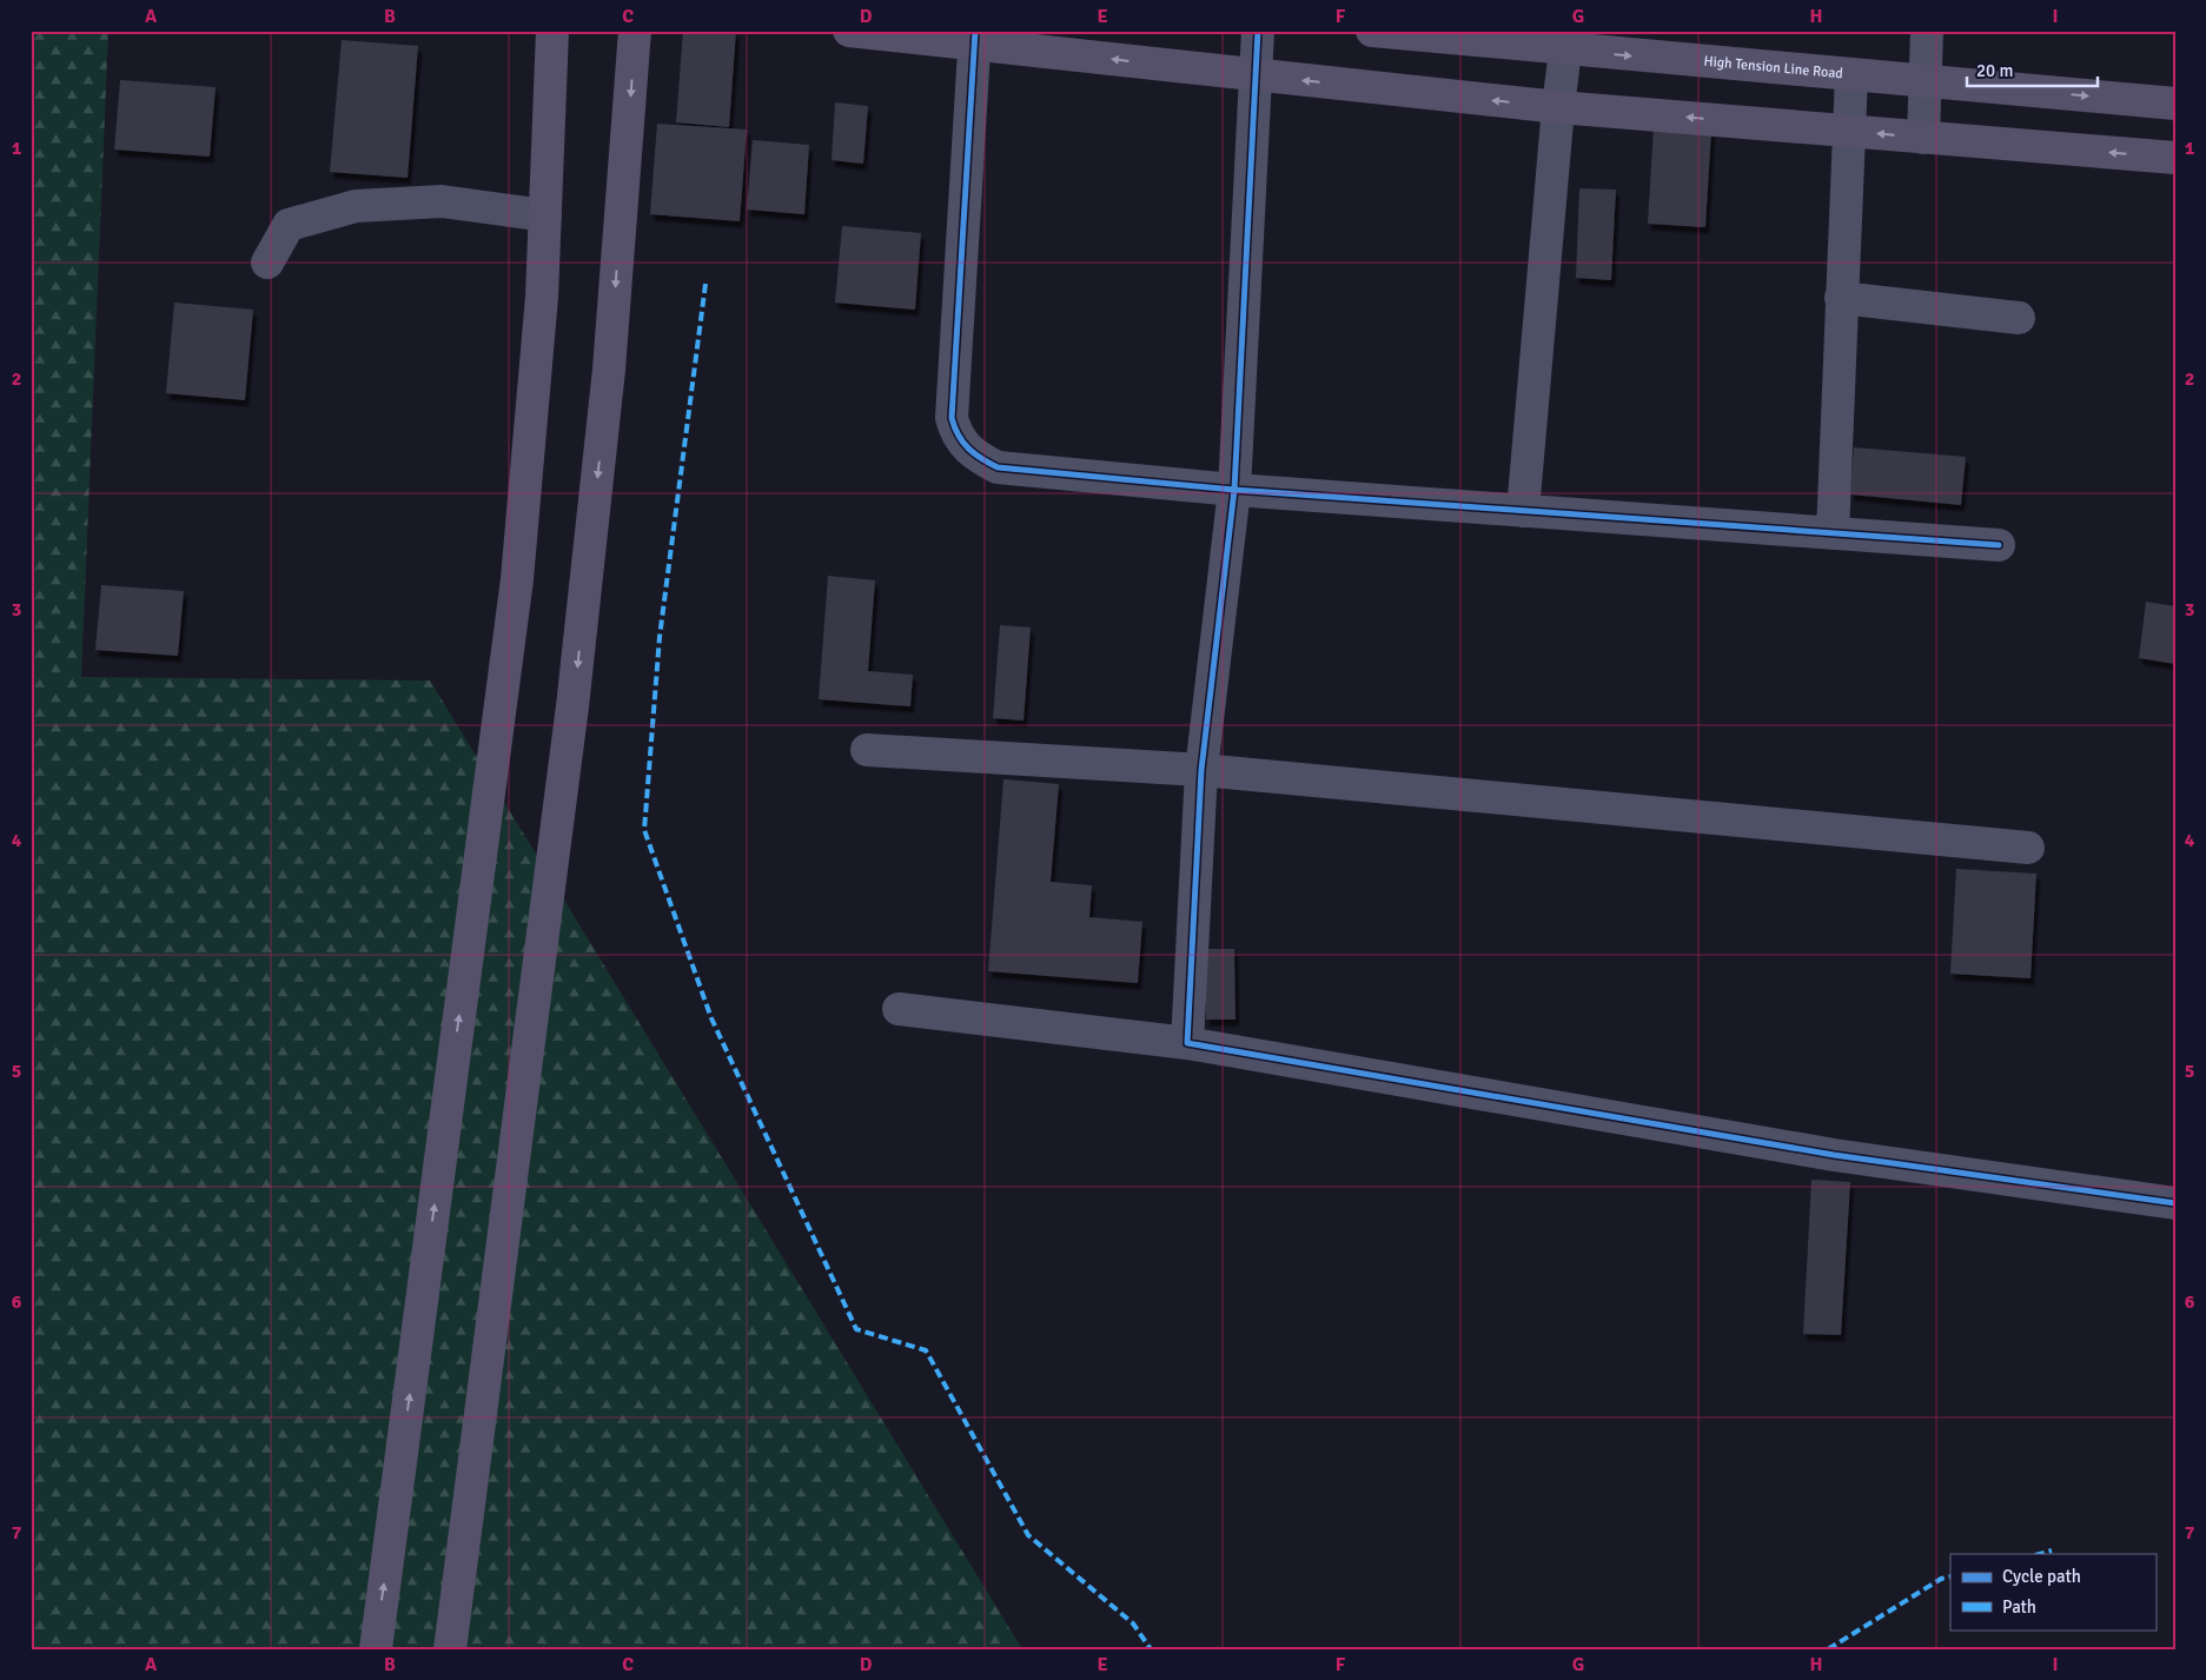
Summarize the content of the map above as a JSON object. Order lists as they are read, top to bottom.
{
  "streets": {
    "main road": ["High Tension Line Road"]
  },
  "legend": ["Cycle path", "Path"],
  "scale_bar": "20 m",
  "grid": {
    "columns": [
      "A",
      "B",
      "C",
      "D",
      "E",
      "F",
      "G",
      "H",
      "I"
    ],
    "rows": [
      "1",
      "2",
      "3",
      "4",
      "5",
      "6",
      "7"
    ]
  }
}
